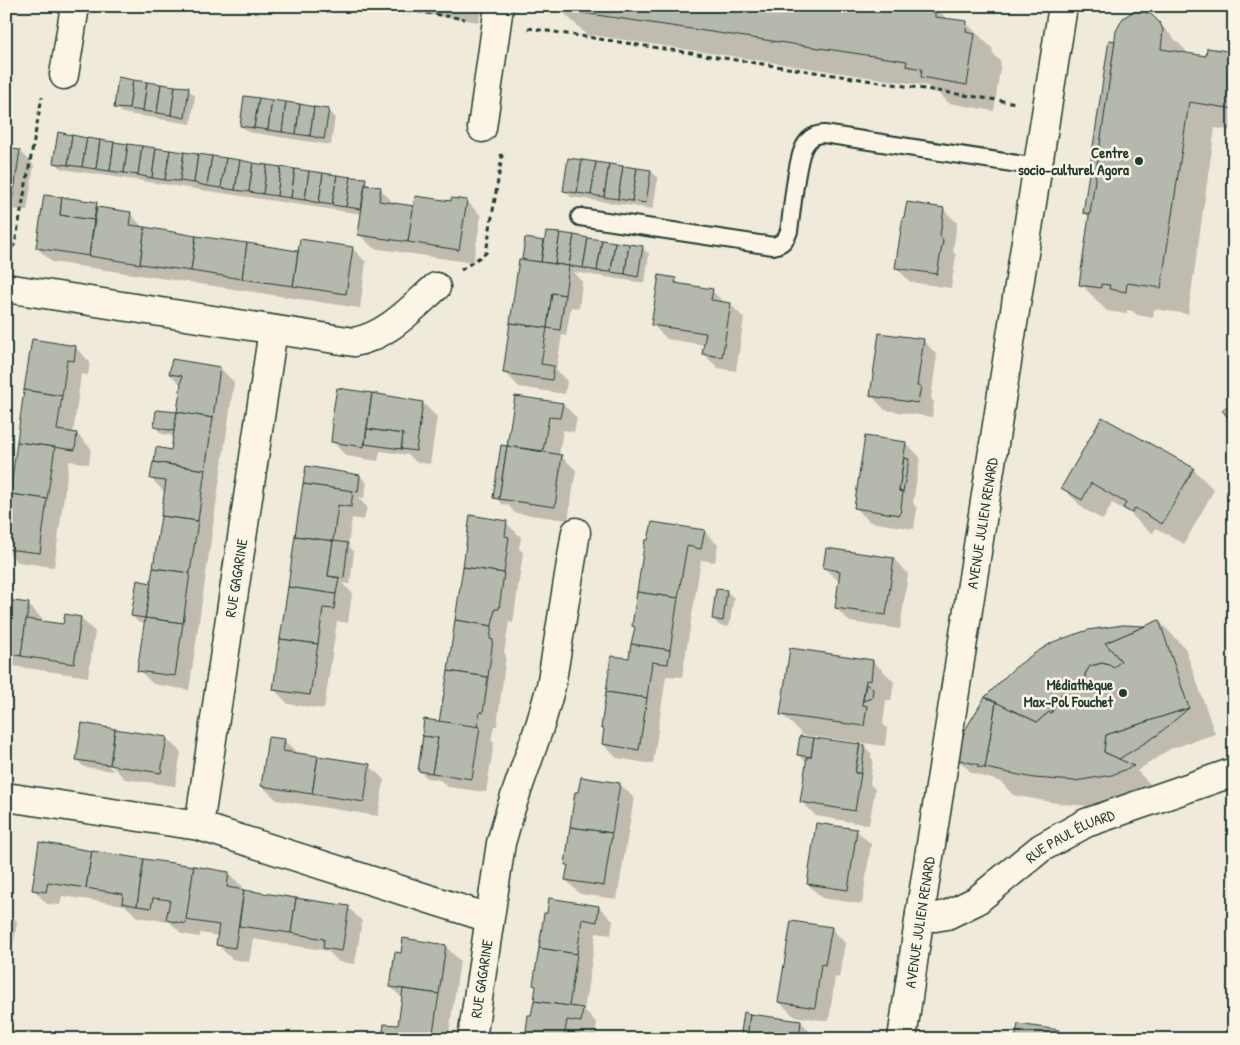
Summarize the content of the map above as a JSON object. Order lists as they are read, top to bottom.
{
  "streets": {
    "street": ["AVENUE JULIEN RENARD", "RUE GAGARINE", "RUE PAUL ÉLUARD"]
  },
  "crossings": [
    ["AVENUE JULIEN RENARD", "RUE PAUL ÉLUARD"]
  ],
  "places": ["Centre socio-culturel Agora", "Médiathèque Max-Pol Fouchet"]
}
